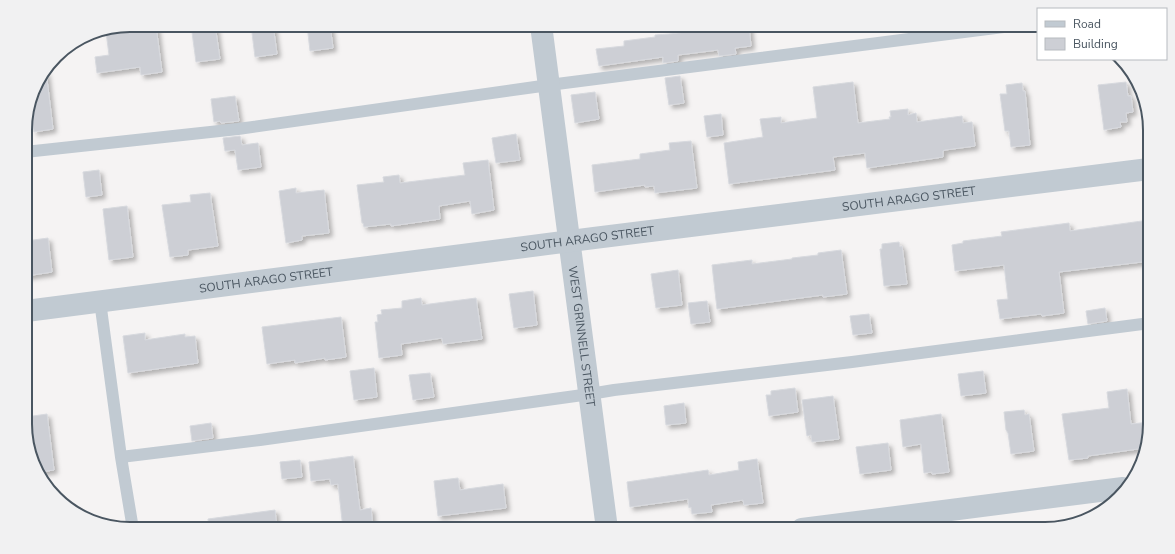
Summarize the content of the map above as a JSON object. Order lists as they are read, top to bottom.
{
  "streets": {
    "street": ["SOUTH ARAGO STREET", "WEST GRINNELL STREET"]
  },
  "crossings": [
    ["SOUTH ARAGO STREET", "WEST GRINNELL STREET"]
  ],
  "legend": ["Road", "Building"]
}
